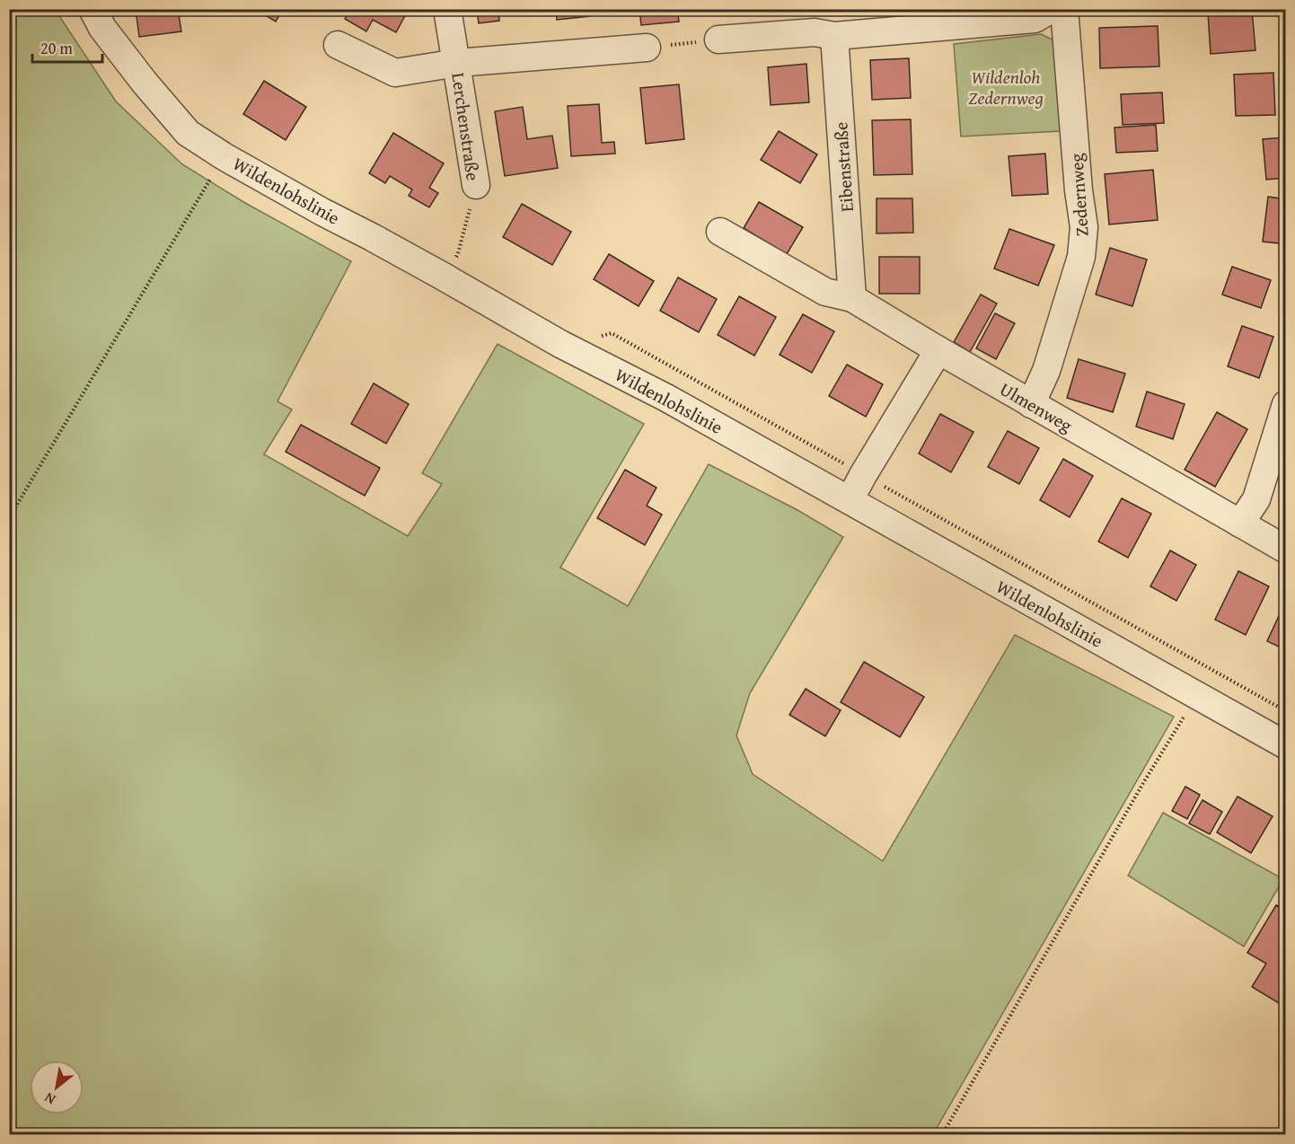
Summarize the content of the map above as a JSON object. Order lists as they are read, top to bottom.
{
  "streets": {
    "street": [
      "Lerchenstraße",
      "Eibenstraße",
      "Wildenlohslinie",
      "Zedernweg",
      "Ulmenweg"
    ]
  },
  "crossings": [
    ["Zedernweg", "Ulmenweg"]
  ],
  "parks": ["Wildenloh Zedernweg"],
  "scale_bar": "20 m",
  "north": "bottom left"
}
